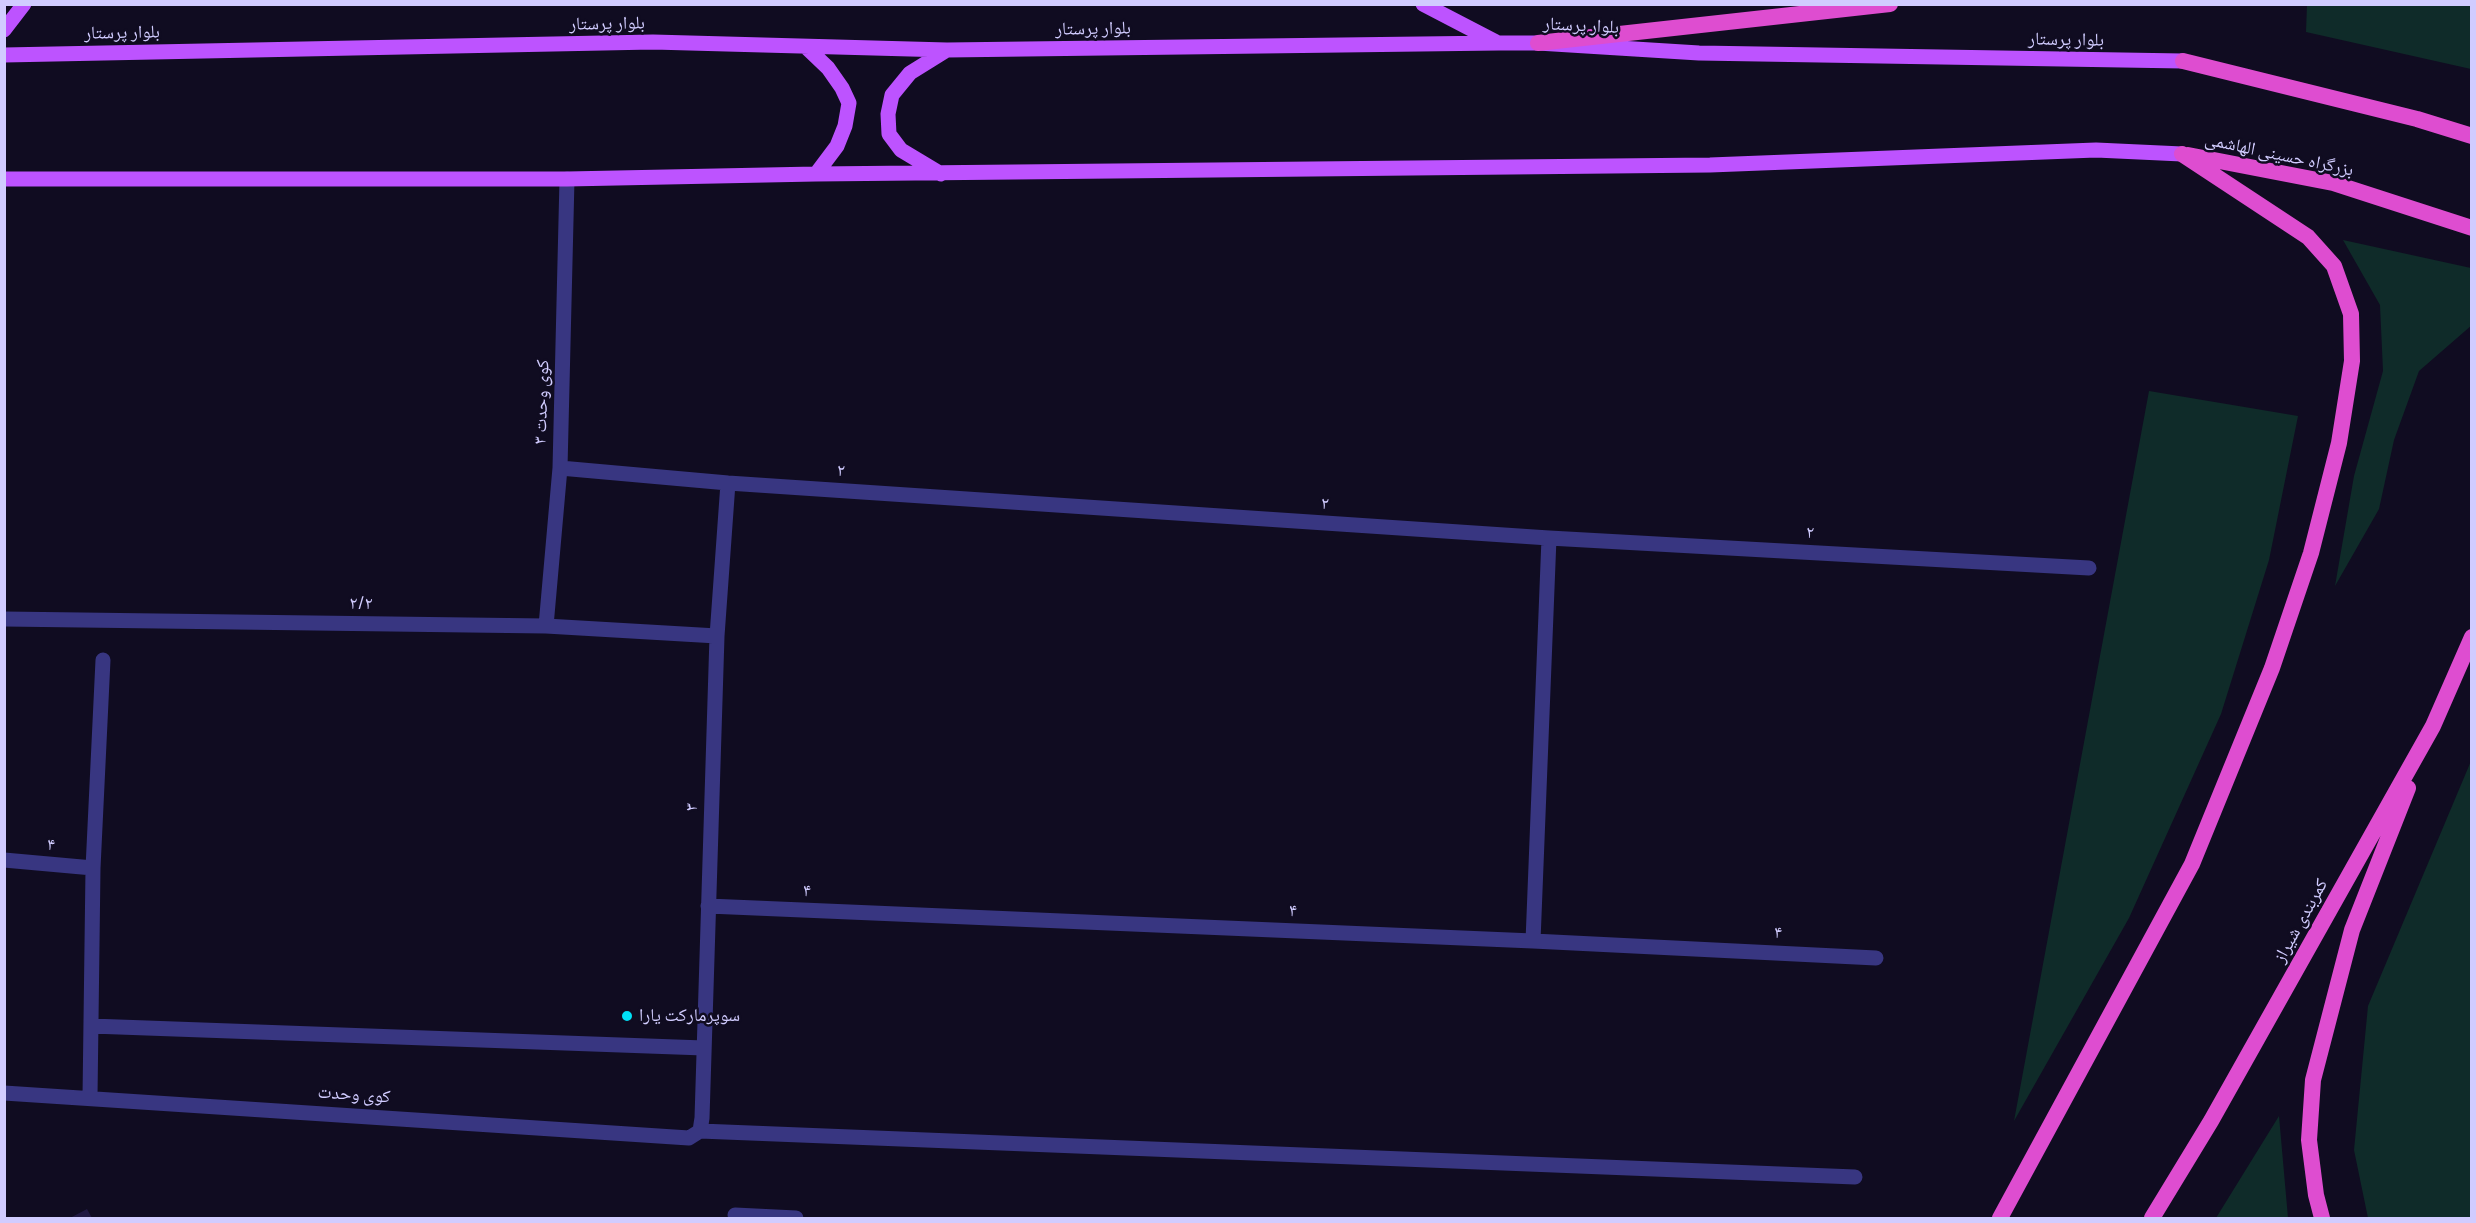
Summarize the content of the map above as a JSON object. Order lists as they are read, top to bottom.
{
  "streets": {
    "highway": ["بزرگراه حسینی الهاشمی", "کمربندی شیراز"],
    "main road": ["بلوار پرستار"],
    "street": [
      "کوی وحدت ۳",
      "۲",
      "۲/۲",
      "۳",
      "۴",
      "کوی وحدت"
    ]
  },
  "crossings": [
    ["کوی وحدت ۳", "۲"],
    ["کوی وحدت ۳", "۲/۲"],
    ["۲", "۳"],
    ["۲/۲", "۳"],
    ["۳", "۴"],
    ["۳", "کوی وحدت"]
  ],
  "places": ["سوپرمارکت یارا"]
}
